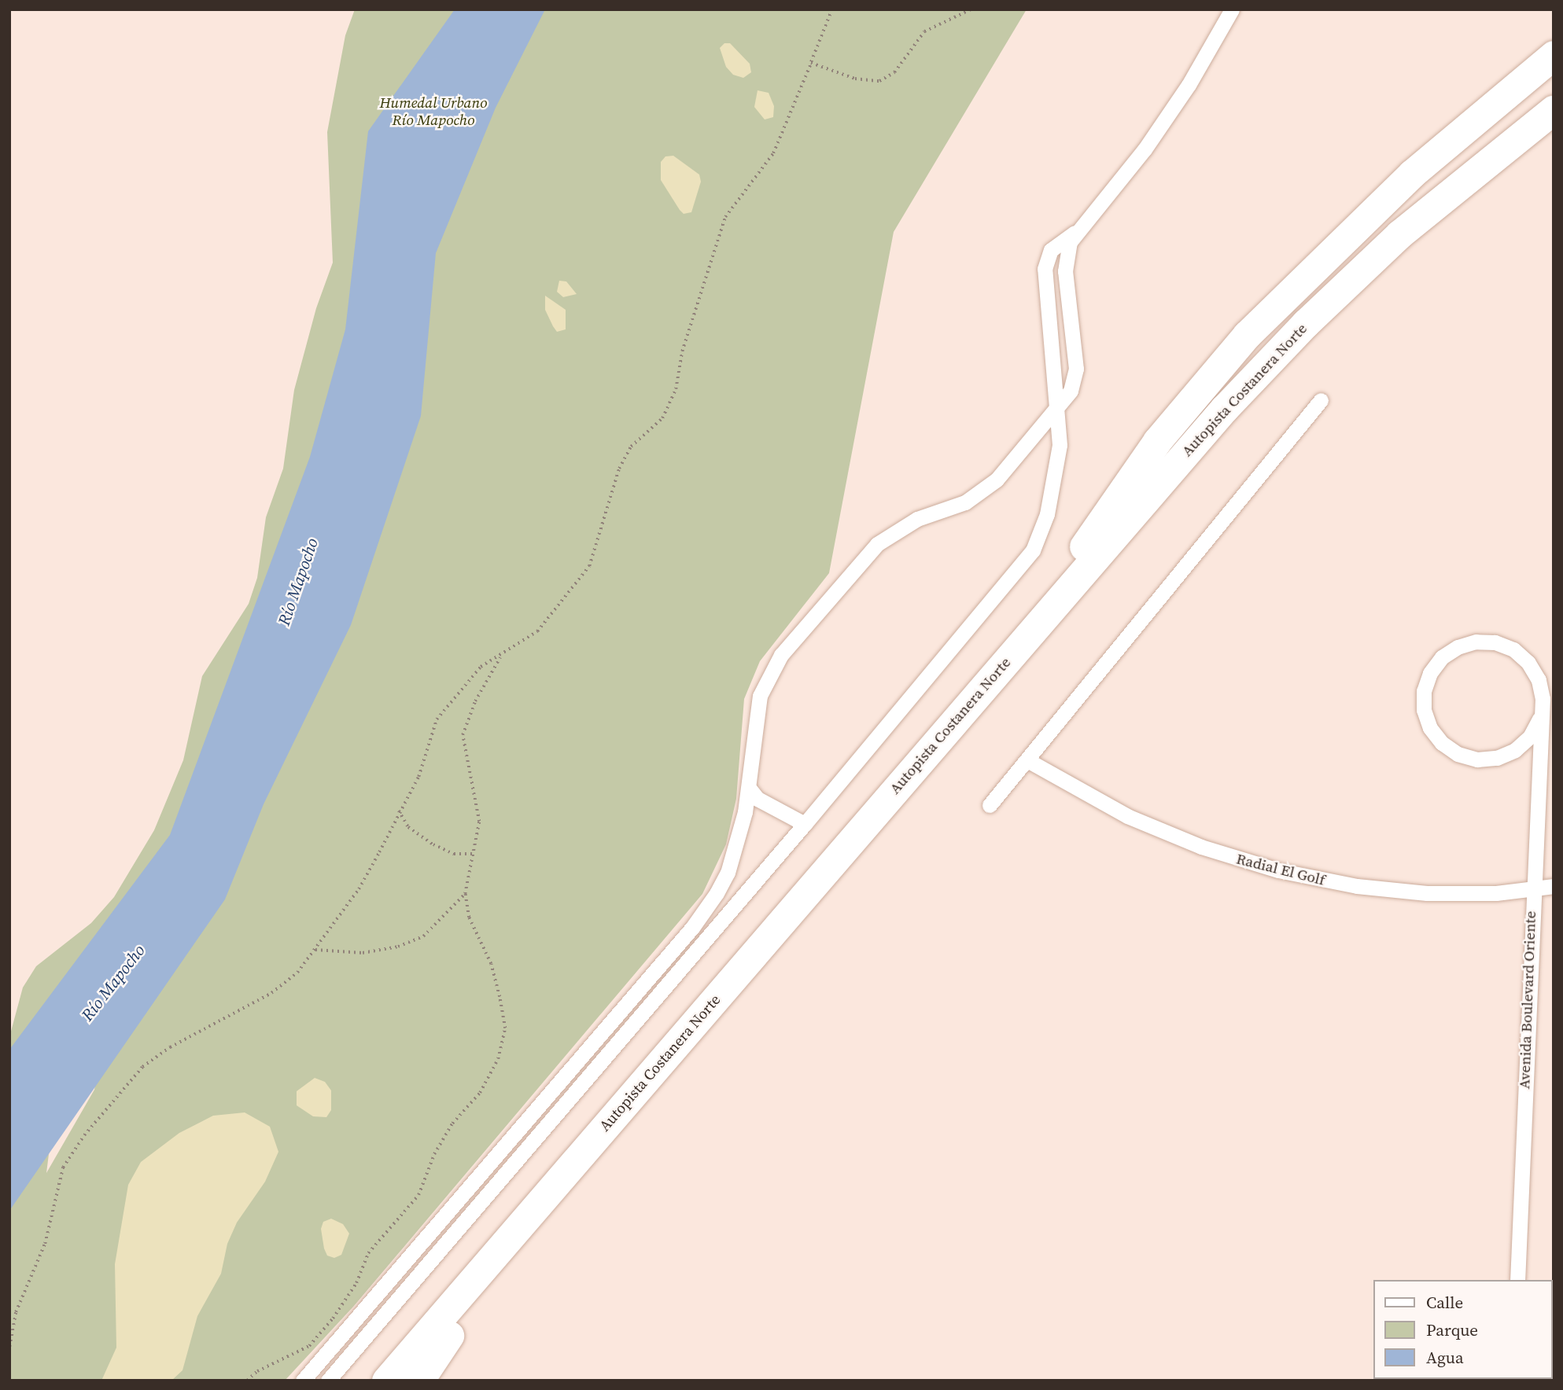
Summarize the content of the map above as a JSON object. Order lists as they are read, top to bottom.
{
  "streets": {
    "highway": ["Autopista Costanera Norte"],
    "street": ["Radial El Golf", "Avenida Boulevard Oriente"]
  },
  "crossings": [
    ["Radial El Golf", "Avenida Boulevard Oriente"]
  ],
  "water": ["Río Mapocho"],
  "parks": ["Humedal Urbano Río Mapocho"],
  "legend": ["Calle", "Parque", "Agua"]
}
